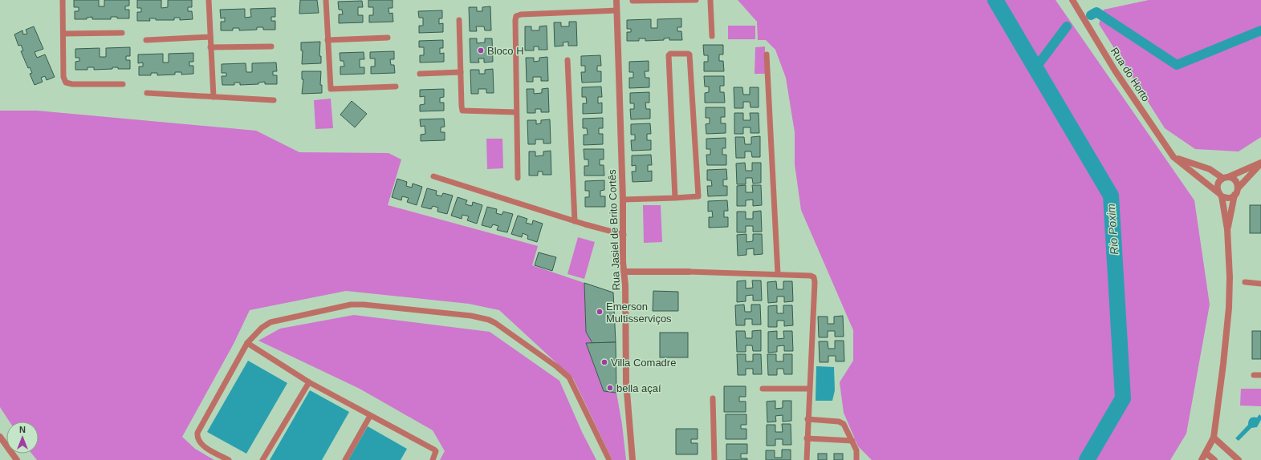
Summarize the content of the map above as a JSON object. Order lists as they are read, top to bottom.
{
  "streets": {
    "street": ["Rua do Horto", "Rua Jasiel de Brito Cortês"]
  },
  "water": ["Rio Poxim"],
  "places": [
    "Bloco H",
    "Emerson Multisserviços",
    "Villa Comadre",
    "bella açaí"
  ],
  "north": "top"
}
